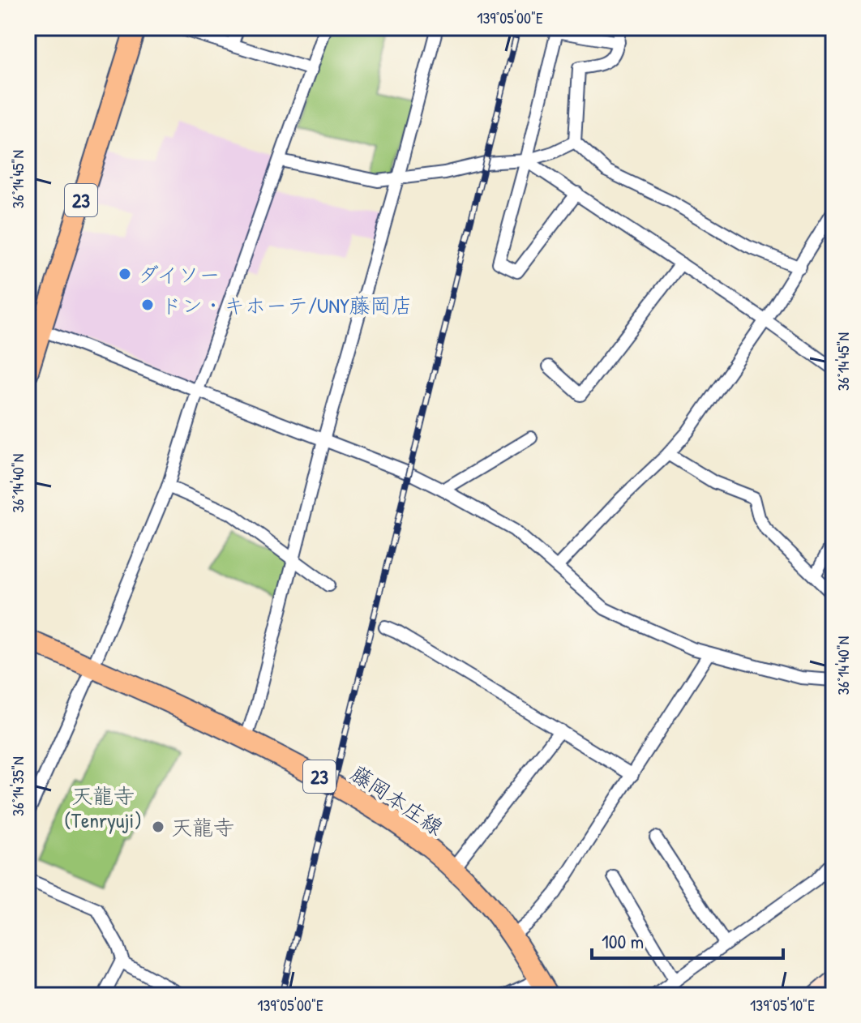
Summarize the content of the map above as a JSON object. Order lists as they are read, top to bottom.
{
  "streets": {
    "main road": ["23", "藤岡本庄線"]
  },
  "parks": ["天龍寺 (Tenryuji)"],
  "places": ["ダイソー", "ドン・キホーテ/UNY藤岡店", "天龍寺"],
  "scale_bar": "100 m",
  "coordinates": [
    "139°05'00\"E",
    "36°14'45\"N",
    "36°14'40\"N",
    "36°14'35\"N",
    "139°05'10\"E"
  ]
}
